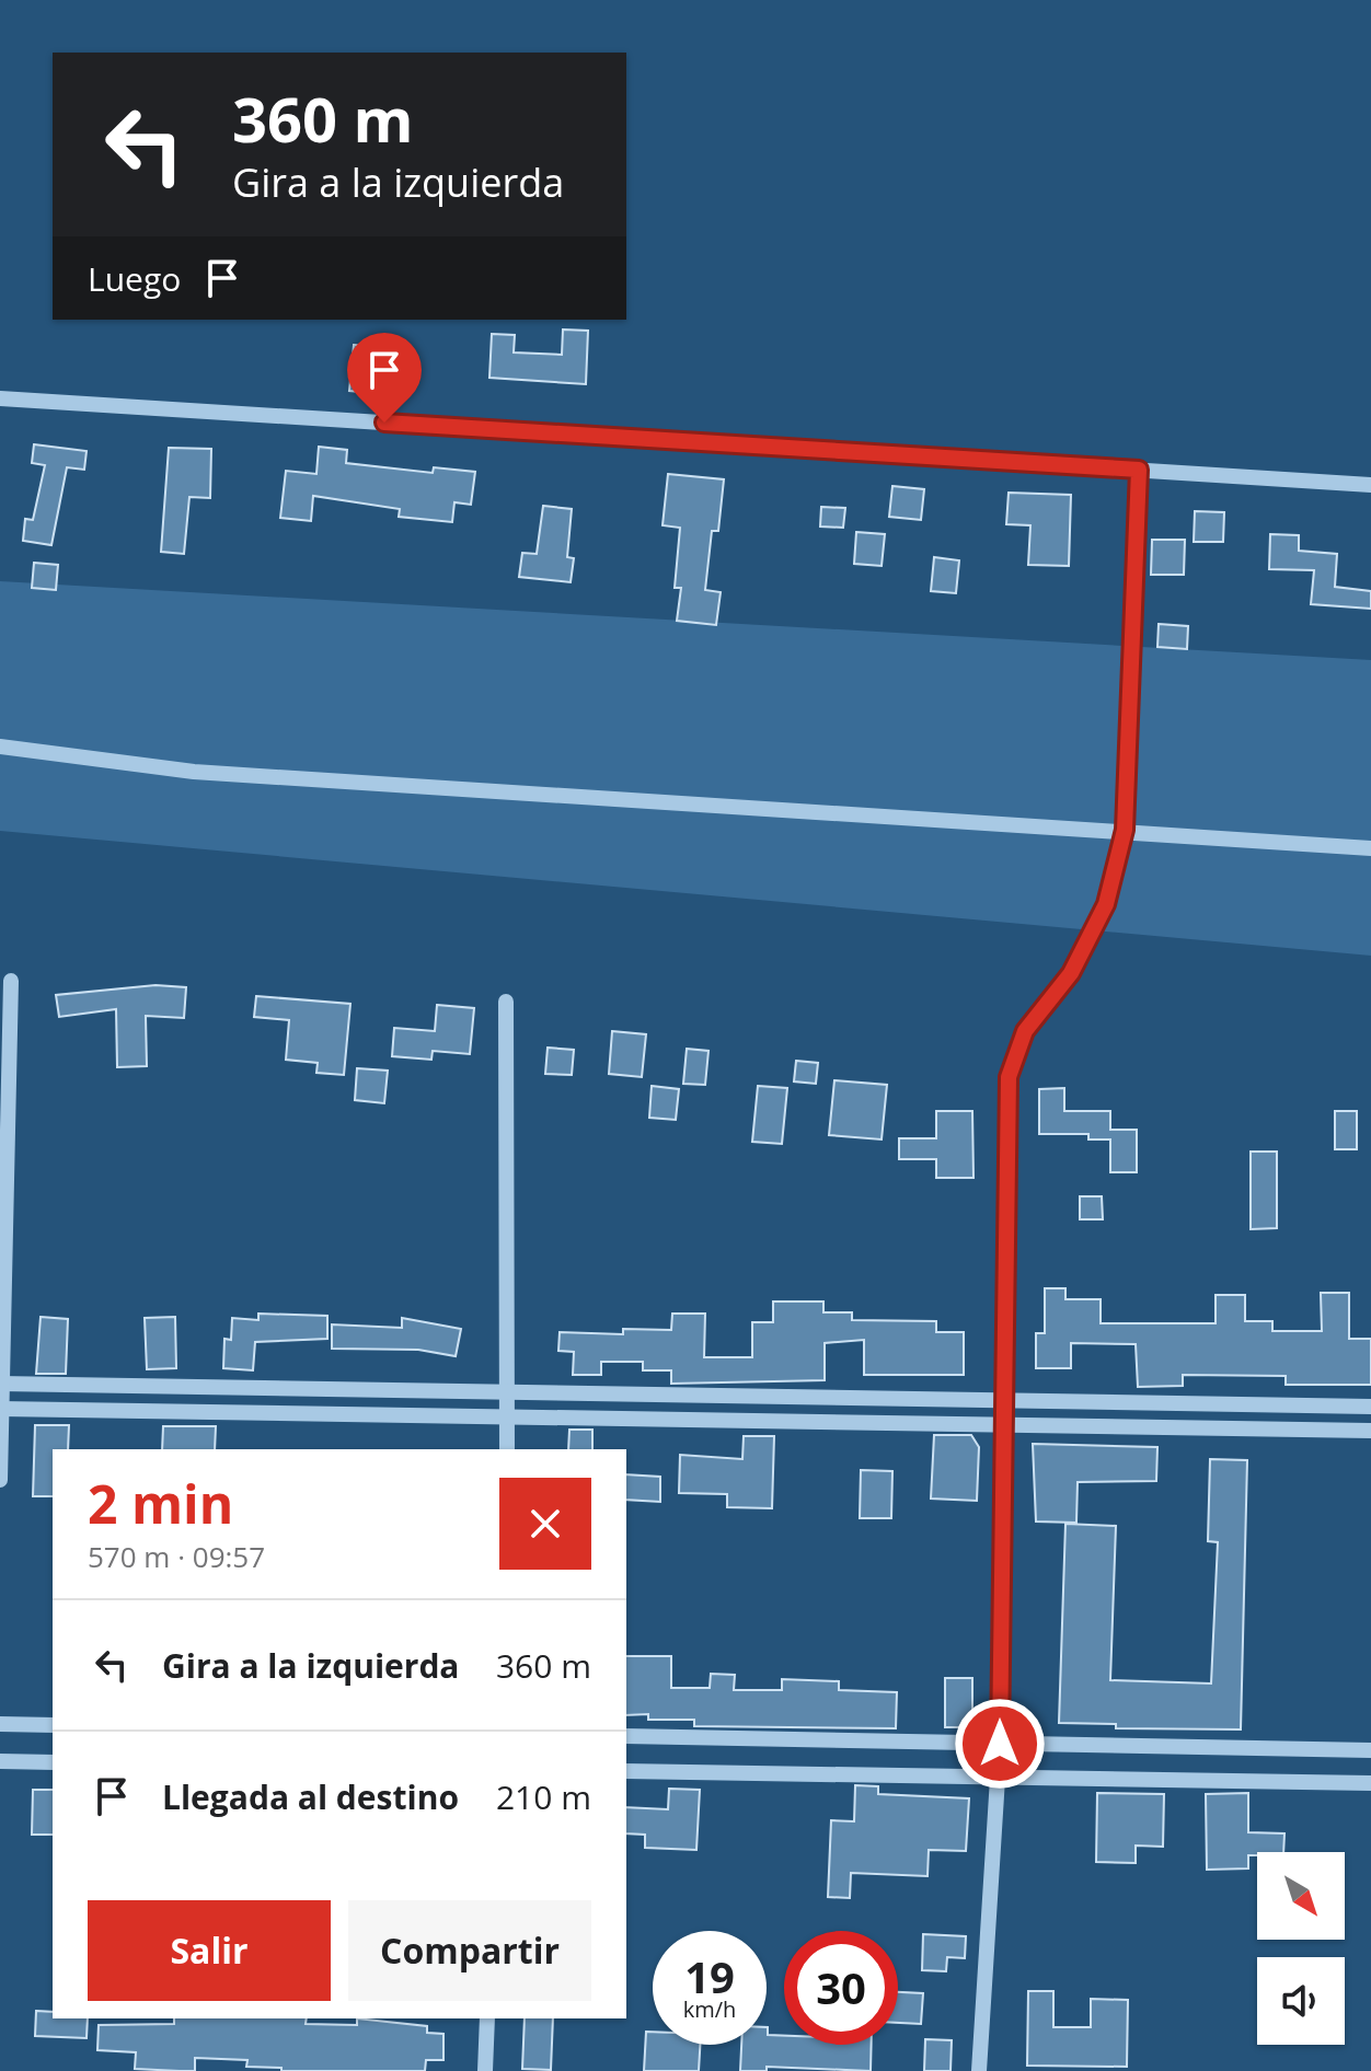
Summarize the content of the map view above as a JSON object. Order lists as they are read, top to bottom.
{
  "north": "bottom right",
  "page": {
    "turn": ["360 m", "Gira a la izquierda"],
    "then": "Luego",
    "heading": ["2 min", "570 m · 09:57"],
    "list": [
      {
        "name": "Gira a la izquierda",
        "value": "360 m"
      },
      {
        "name": "Llegada al destino",
        "value": "210 m"
      }
    ],
    "buttons": ["Salir", "Compartir"],
    "speed": "19 km/h",
    "limit": "30"
  }
}
